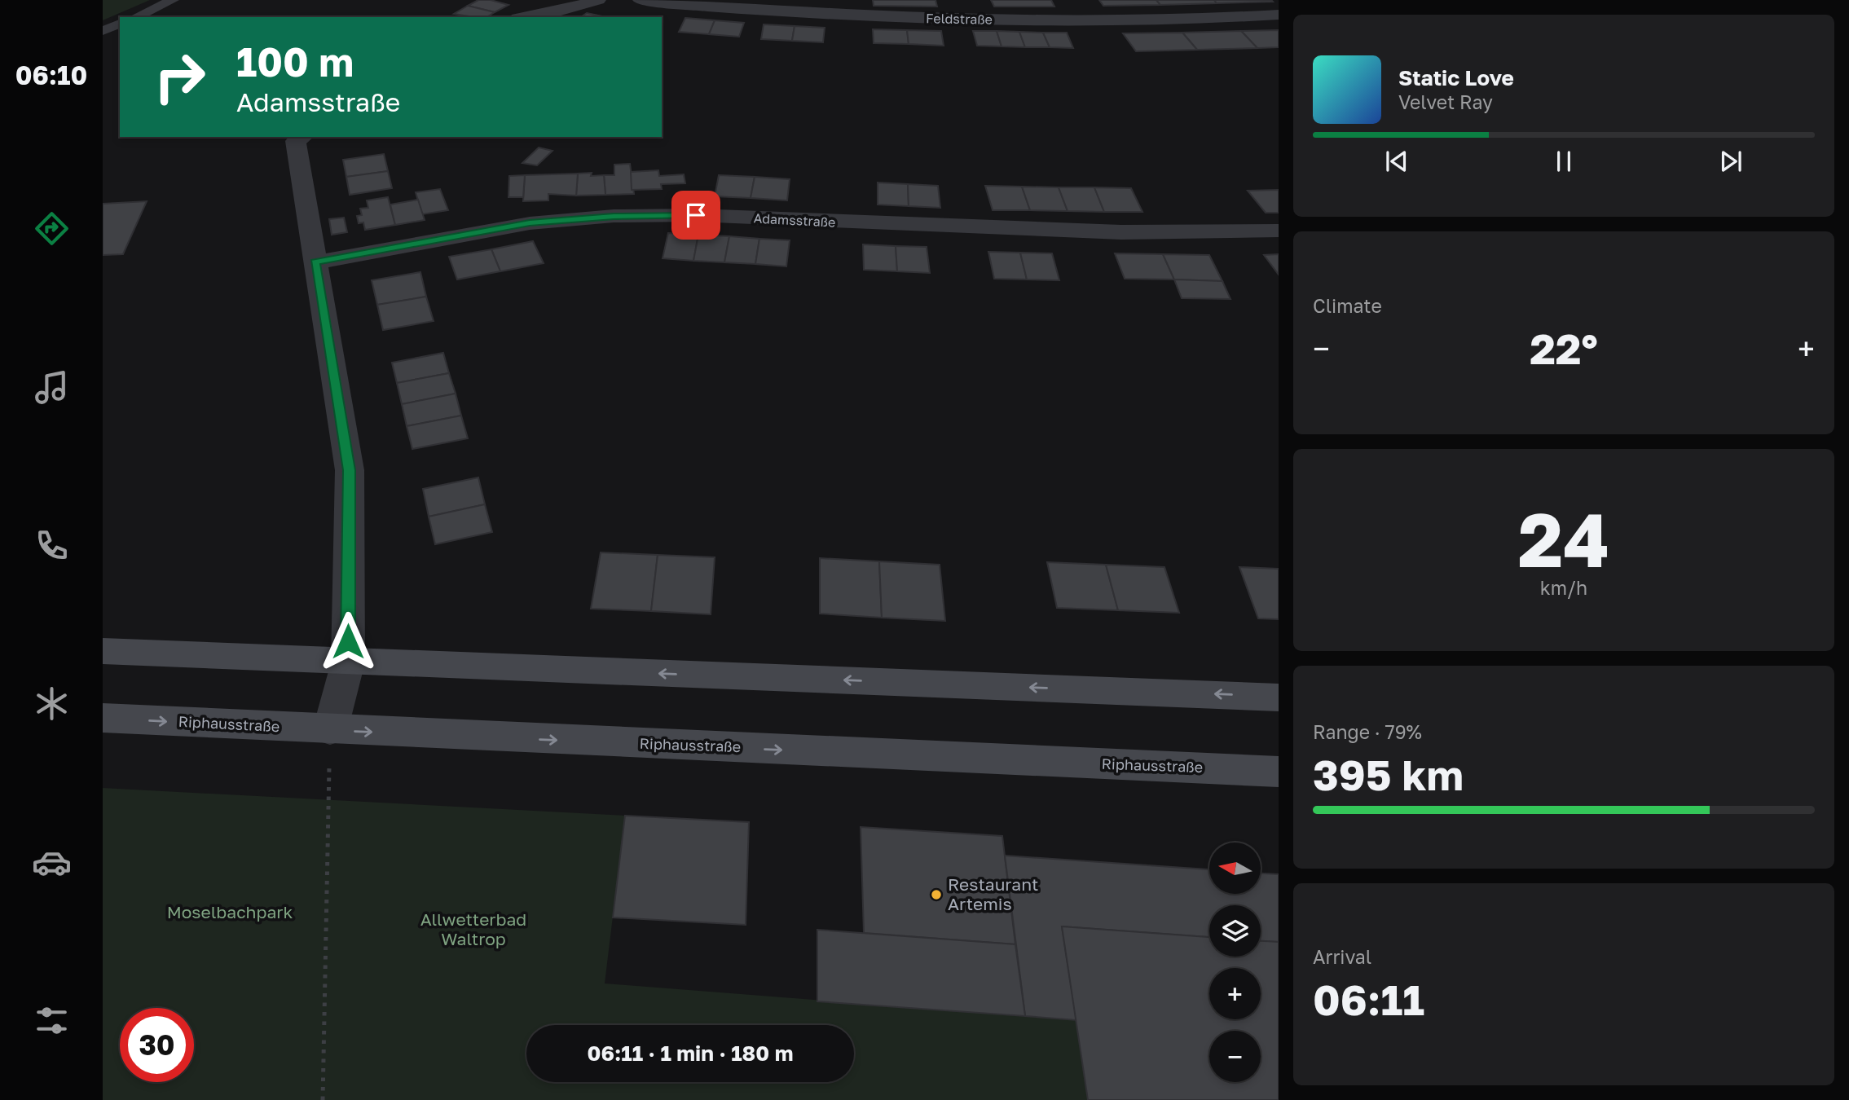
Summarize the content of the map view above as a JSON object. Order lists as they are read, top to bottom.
{
  "streets": {
    "street": ["Feldstraße", "Adamsstraße", "Riphausstraße"]
  },
  "parks": ["Moselbachpark", "Allwetterbad Waltrop"],
  "places": ["Restaurant Artemis"],
  "north": "left",
  "page": {
    "tabs": "06:10",
    "turn": ["100 m", "Adamsstraße"],
    "song": ["Static Love", "Velvet Ray"],
    "tile": [
      "Climate",
      ["24", "km/h"],
      ["Range · 79%", "395 km"],
      ["Arrival", "06:11"]
    ],
    "heat": ["−", "22°", "+"],
    "map_buttons": ["+", "−"],
    "limit": "30",
    "trip": "06:11 · 1 min · 180 m"
  }
}
